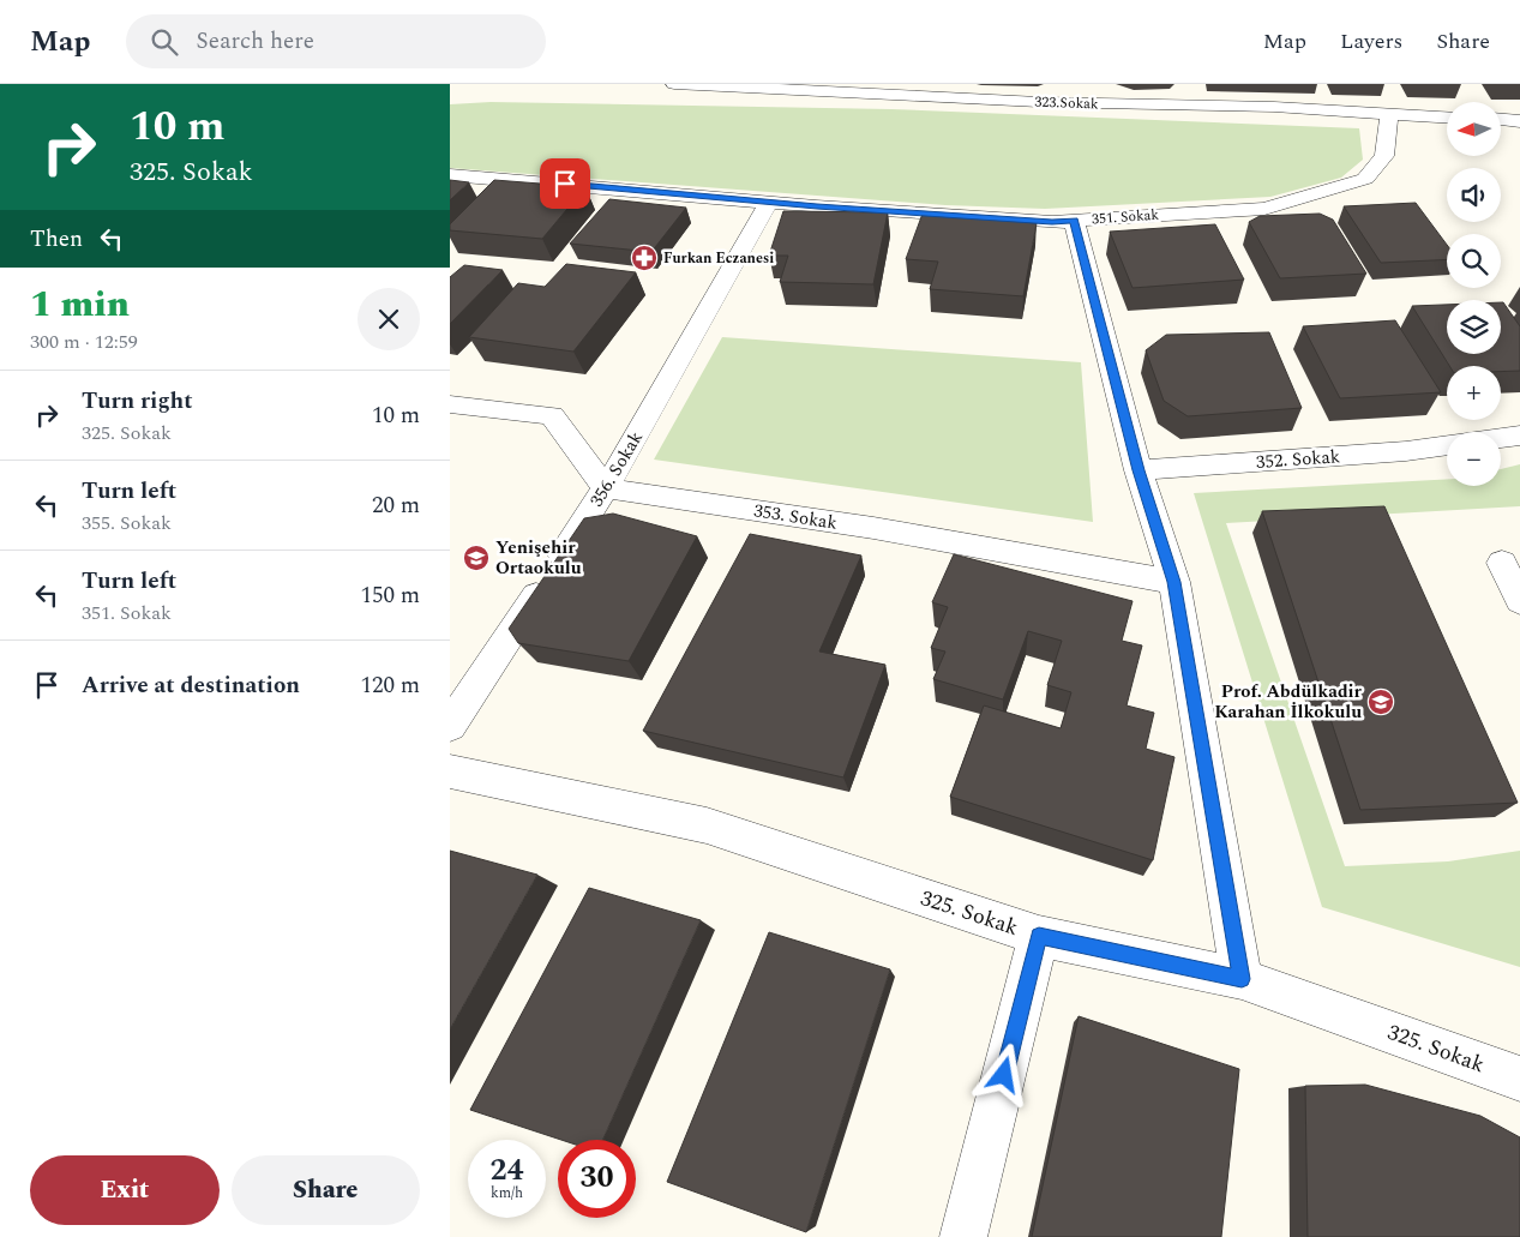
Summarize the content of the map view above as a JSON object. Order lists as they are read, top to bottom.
{
  "streets": {
    "street": [
      "323.Sokak",
      "351. Sokak",
      "352. Sokak",
      "356. Sokak",
      "353. Sokak",
      "325. Sokak"
    ]
  },
  "crossings": [
    ["323.Sokak", "351. Sokak"],
    ["351. Sokak", "356. Sokak"],
    ["356. Sokak", "353. Sokak"]
  ],
  "places": {
    "pharmacy": ["Furkan Eczanesi"],
    "school or university": ["Yenişehir Ortaokulu", "Prof. Abdülkadir Karahan İlkokulu"]
  },
  "north": "left",
  "page": {
    "header": "Map",
    "search": "Search here",
    "nav": ["Map", "Layers", "Share"],
    "turn": ["10 m", "325. Sokak"],
    "map_buttons": ["+", "−"],
    "then": "Then",
    "heading": ["1 min", "300 m · 12:59"],
    "list": [
      {
        "name": "Turn right",
        "note": "325. Sokak",
        "value": "10 m"
      },
      {
        "name": "Turn left",
        "note": "355. Sokak",
        "value": "20 m"
      },
      {
        "name": "Turn left",
        "note": "351. Sokak",
        "value": "150 m"
      },
      {
        "name": "Arrive at destination",
        "value": "120 m"
      }
    ],
    "speed": "24 km/h",
    "limit": "30",
    "buttons": ["Exit", "Share"]
  }
}
